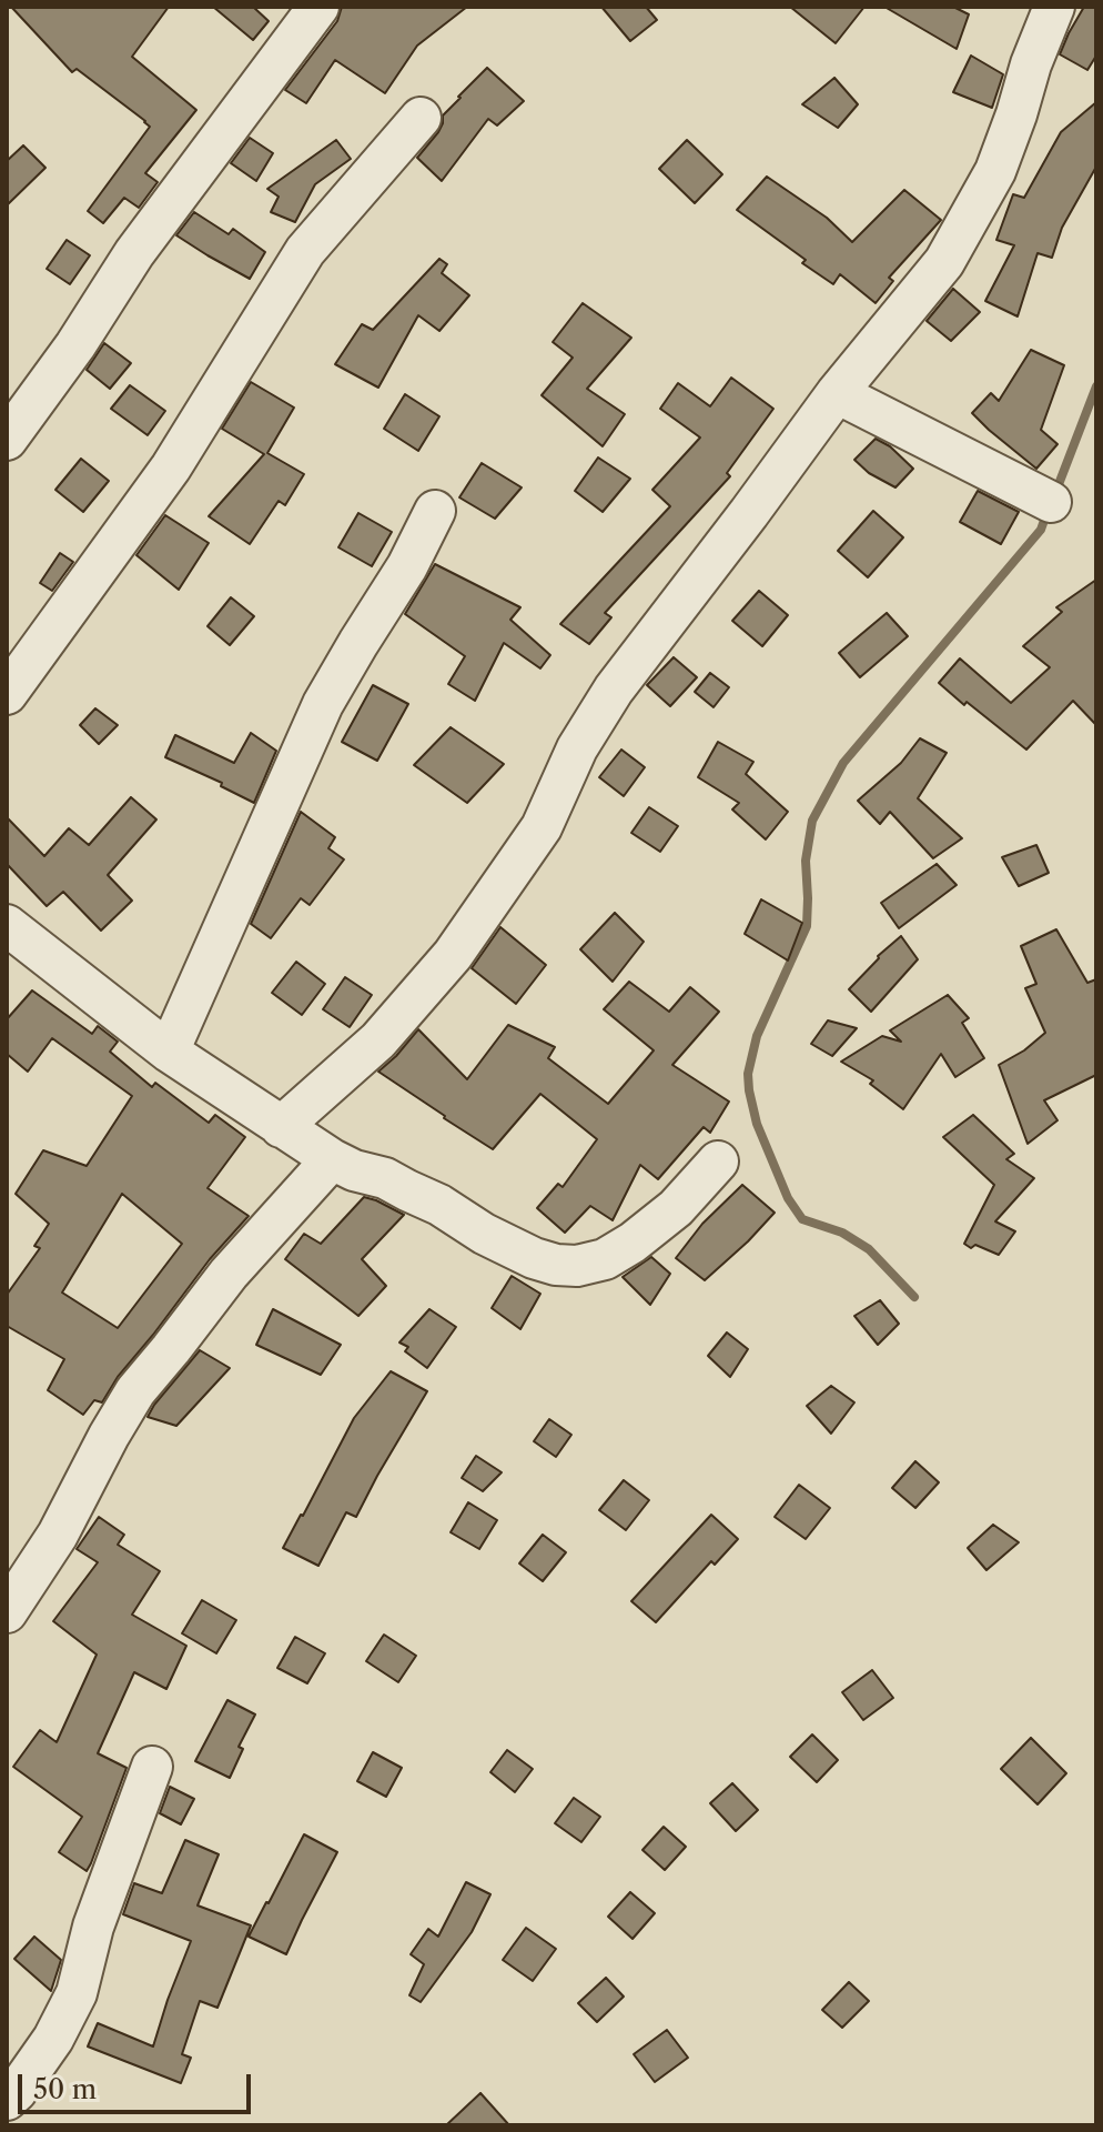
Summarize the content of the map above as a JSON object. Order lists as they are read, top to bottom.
{
  "scale_bar": "50 m"
}
